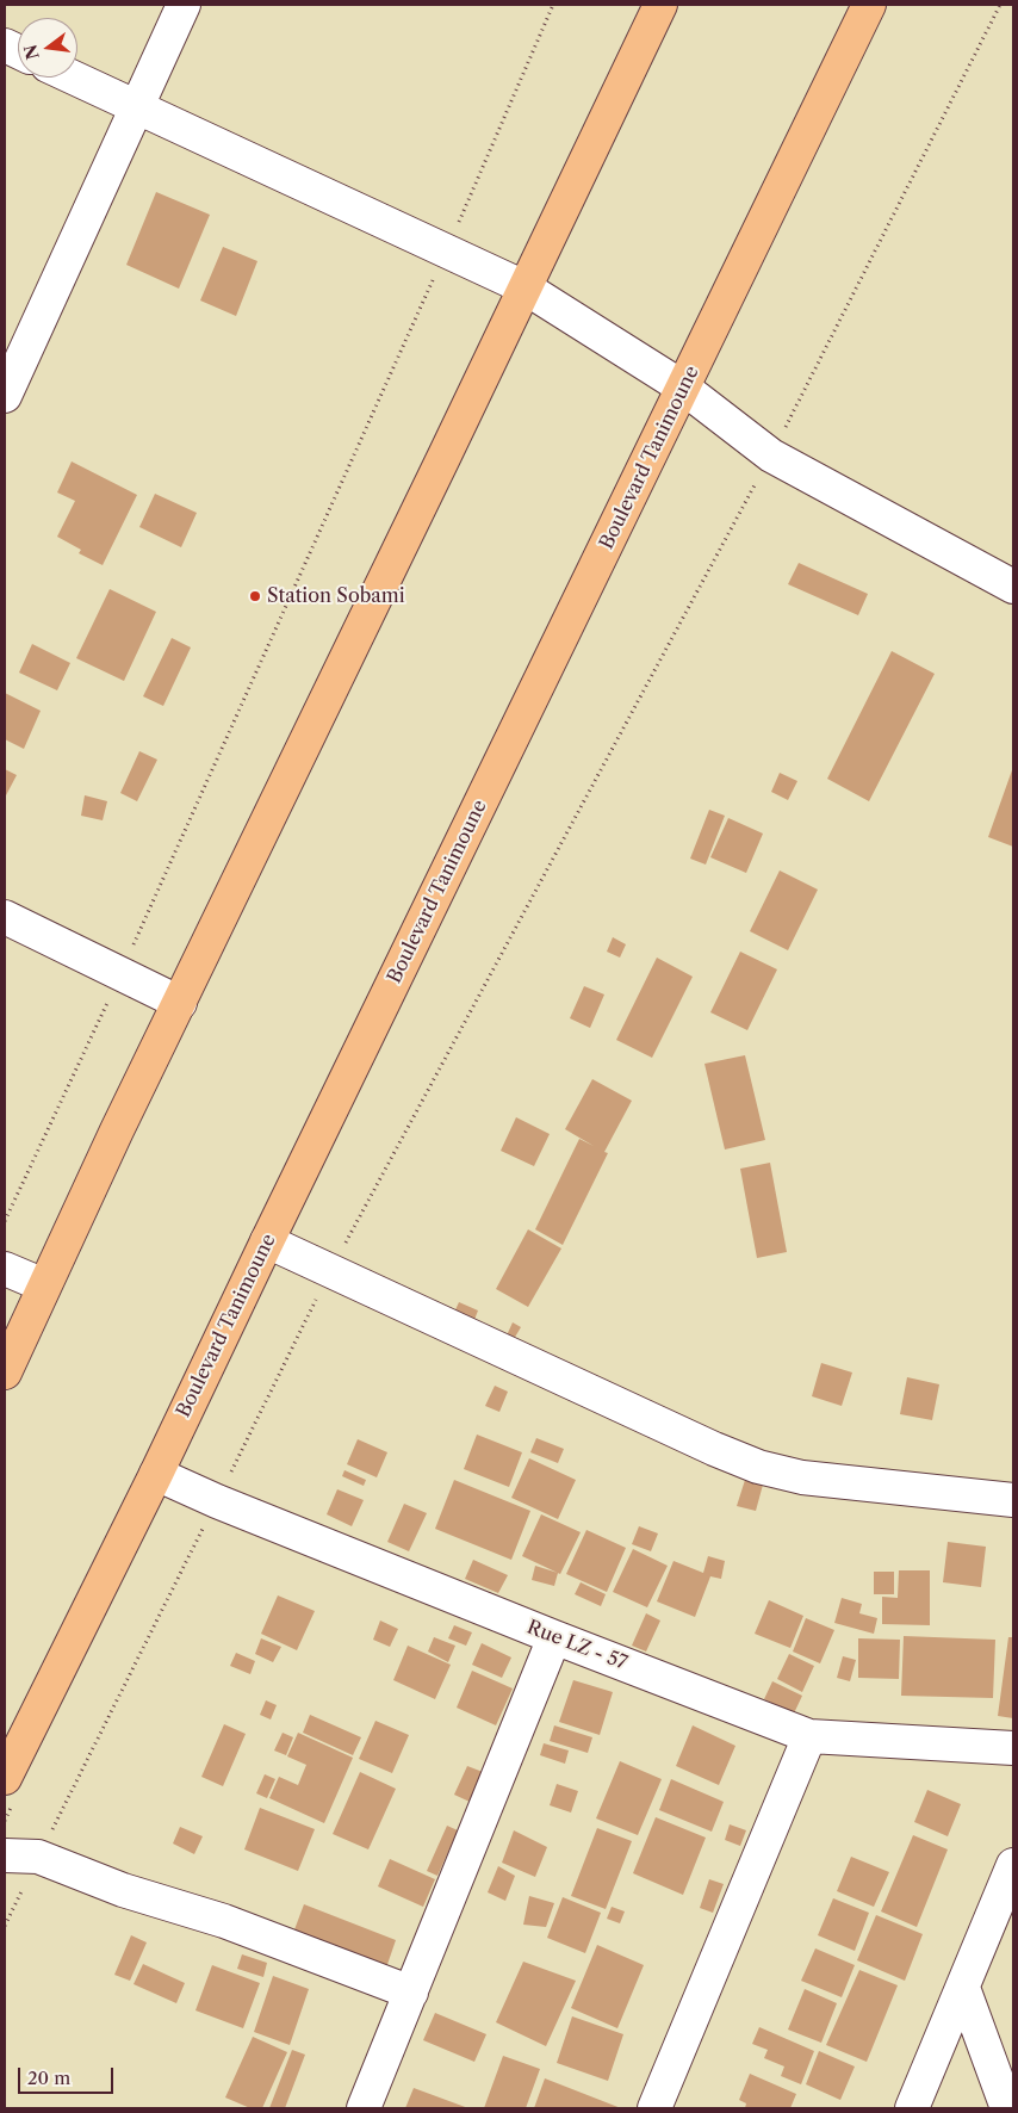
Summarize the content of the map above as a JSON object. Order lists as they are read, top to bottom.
{
  "streets": {
    "main road": ["Boulevard Tanimoune"],
    "street": ["Rue LZ - 57"]
  },
  "crossings": [
    ["Boulevard Tanimoune", "Rue LZ - 57"]
  ],
  "places": ["Station Sobami"],
  "scale_bar": "20 m",
  "north": "left"
}
